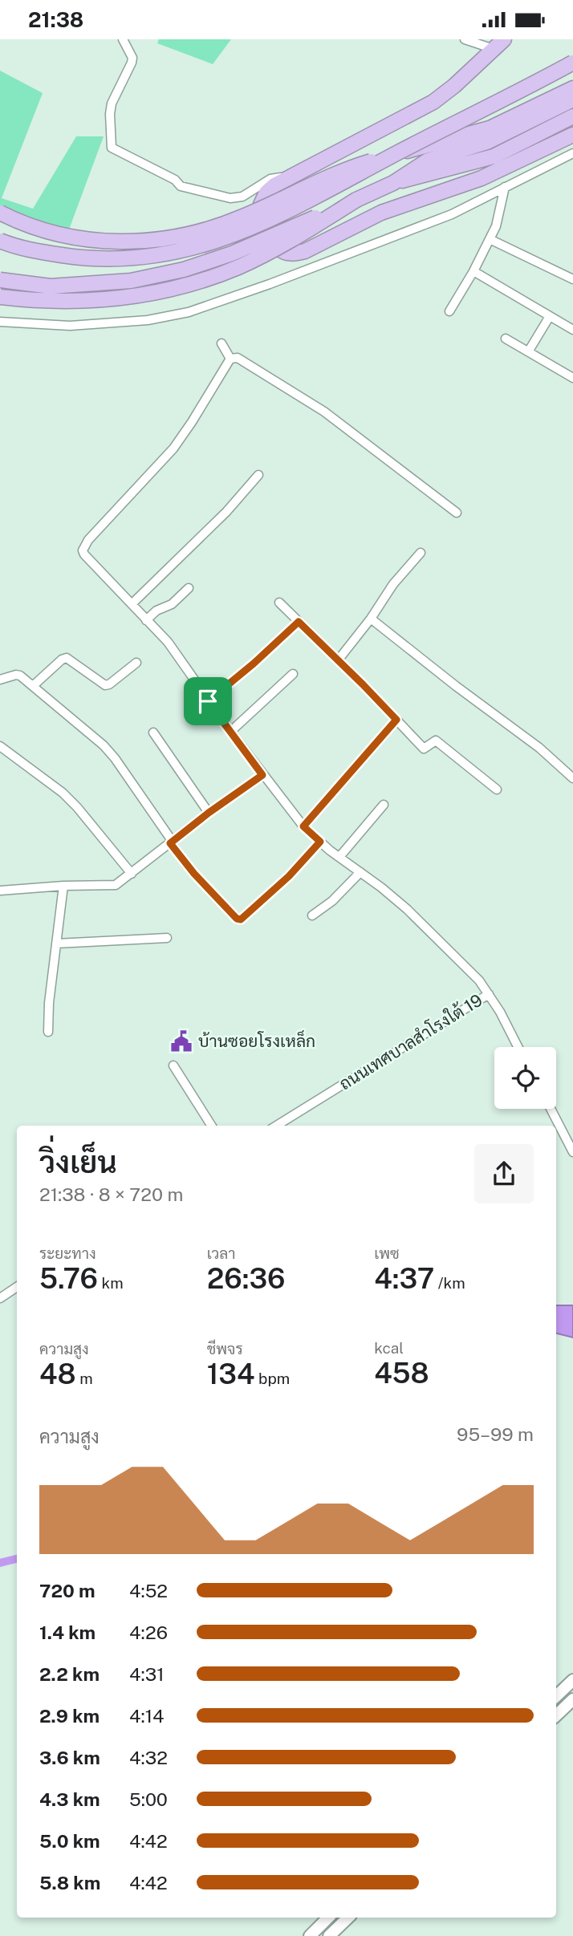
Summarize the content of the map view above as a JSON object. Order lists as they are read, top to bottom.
{
  "streets": {
    "street": ["ถนนเทศบาลสำโรงใต้ 19"]
  },
  "places": {
    "public building": ["บ้านซอยโรงเหล็ก"]
  },
  "page": {
    "status": "21:38",
    "heading": ["วิ่งเย็น", "21:38 · 8 × 720 m"],
    "stats": [
      ["ระยะทาง", "5.76 km"],
      ["เวลา", "26:36"],
      ["เพซ", "4:37 /km"],
      ["ความสูง", "48 m"],
      ["ชีพจร", "134 bpm"],
      ["kcal", "458"]
    ],
    "chart": ["ความสูง", "95–99 m"],
    "list": [
      {
        "name": "720 m",
        "note": "4:52"
      },
      {
        "name": "1.4 km",
        "note": "4:26"
      },
      {
        "name": "2.2 km",
        "note": "4:31"
      },
      {
        "name": "2.9 km",
        "note": "4:14"
      },
      {
        "name": "3.6 km",
        "note": "4:32"
      },
      {
        "name": "4.3 km",
        "note": "5:00"
      },
      {
        "name": "5.0 km",
        "note": "4:42"
      },
      {
        "name": "5.8 km",
        "note": "4:42"
      }
    ]
  }
}
